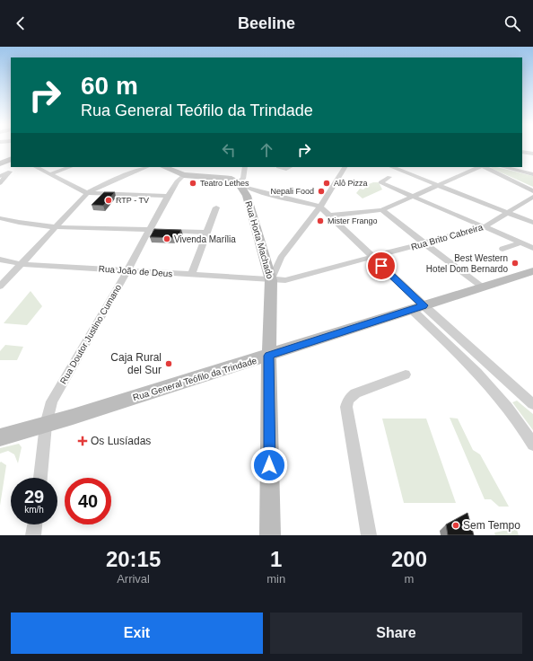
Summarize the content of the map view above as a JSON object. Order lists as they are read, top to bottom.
{
  "streets": {
    "street": [
      "Rua Brito Cabreira",
      "Rua Horta Machado",
      "Rua João de Deus",
      "Rua Doutor Justino Cumano",
      "Rua General Teófilo da Trindade"
    ]
  },
  "crossings": [
    ["Rua Brito Cabreira", "Rua Horta Machado"],
    ["Rua Brito Cabreira", "Rua João de Deus"],
    ["Rua Horta Machado", "Rua João de Deus"],
    ["Rua Horta Machado", "Rua General Teófilo da Trindade"],
    ["Rua João de Deus", "Rua Doutor Justino Cumano"],
    ["Rua Doutor Justino Cumano", "Rua General Teófilo da Trindade"]
  ],
  "places": {
    "other": [
      "Teatro Lethes",
      "Alô Pizza",
      "Nepali Food",
      "RTP - TV",
      "Mister Frango",
      "Vivenda Marília",
      "Best Western Hotel Dom Bernardo",
      "Caja Rural del Sur",
      "Sem Tempo"
    ],
    "health": ["Os Lusíadas"]
  },
  "page": {
    "header": "Beeline",
    "turn": ["60 m", "Rua General Teófilo da Trindade"],
    "speed": "29 km/h",
    "limit": "40",
    "eta": [
      "20:15",
      "Arrival",
      "1",
      "min",
      "200",
      "m"
    ],
    "buttons": ["Exit", "Share"]
  }
}
